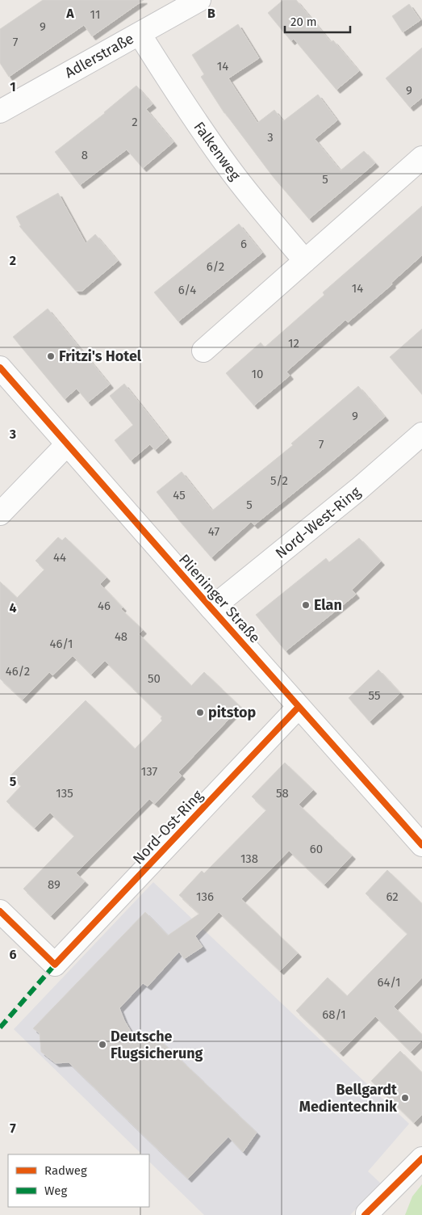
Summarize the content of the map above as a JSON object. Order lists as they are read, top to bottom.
{
  "streets": {
    "street": [
      "Adlerstraße",
      "Falkenweg",
      "Nord-West-Ring",
      "Plieninger Straße",
      "Nord-Ost-Ring"
    ]
  },
  "crossings": [
    ["Adlerstraße", "Falkenweg"],
    ["Nord-West-Ring", "Plieninger Straße"],
    ["Plieninger Straße", "Nord-Ost-Ring"]
  ],
  "places": [
    "Fritzi's Hotel",
    "Elan",
    "pitstop",
    "Deutsche Flugsicherung",
    "Bellgardt Medientechnik"
  ],
  "house_numbers": [
    "11",
    "9",
    "7",
    "14",
    "9",
    "2",
    "3",
    "8",
    "5",
    "6",
    "6/2",
    "14",
    "6/4",
    "12",
    "10",
    "9",
    "7",
    "5/2",
    "45",
    "5",
    "47",
    "44",
    "46",
    "48",
    "46/1",
    "46/2",
    "50",
    "55",
    "137",
    "135",
    "58",
    "60",
    "138",
    "89",
    "136",
    "62",
    "64/1",
    "68/1"
  ],
  "legend": ["Radweg", "Weg"],
  "scale_bar": "20 m",
  "grid": {
    "columns": ["A", "B"],
    "rows": [
      "1",
      "2",
      "3",
      "4",
      "5",
      "6",
      "7"
    ]
  }
}
